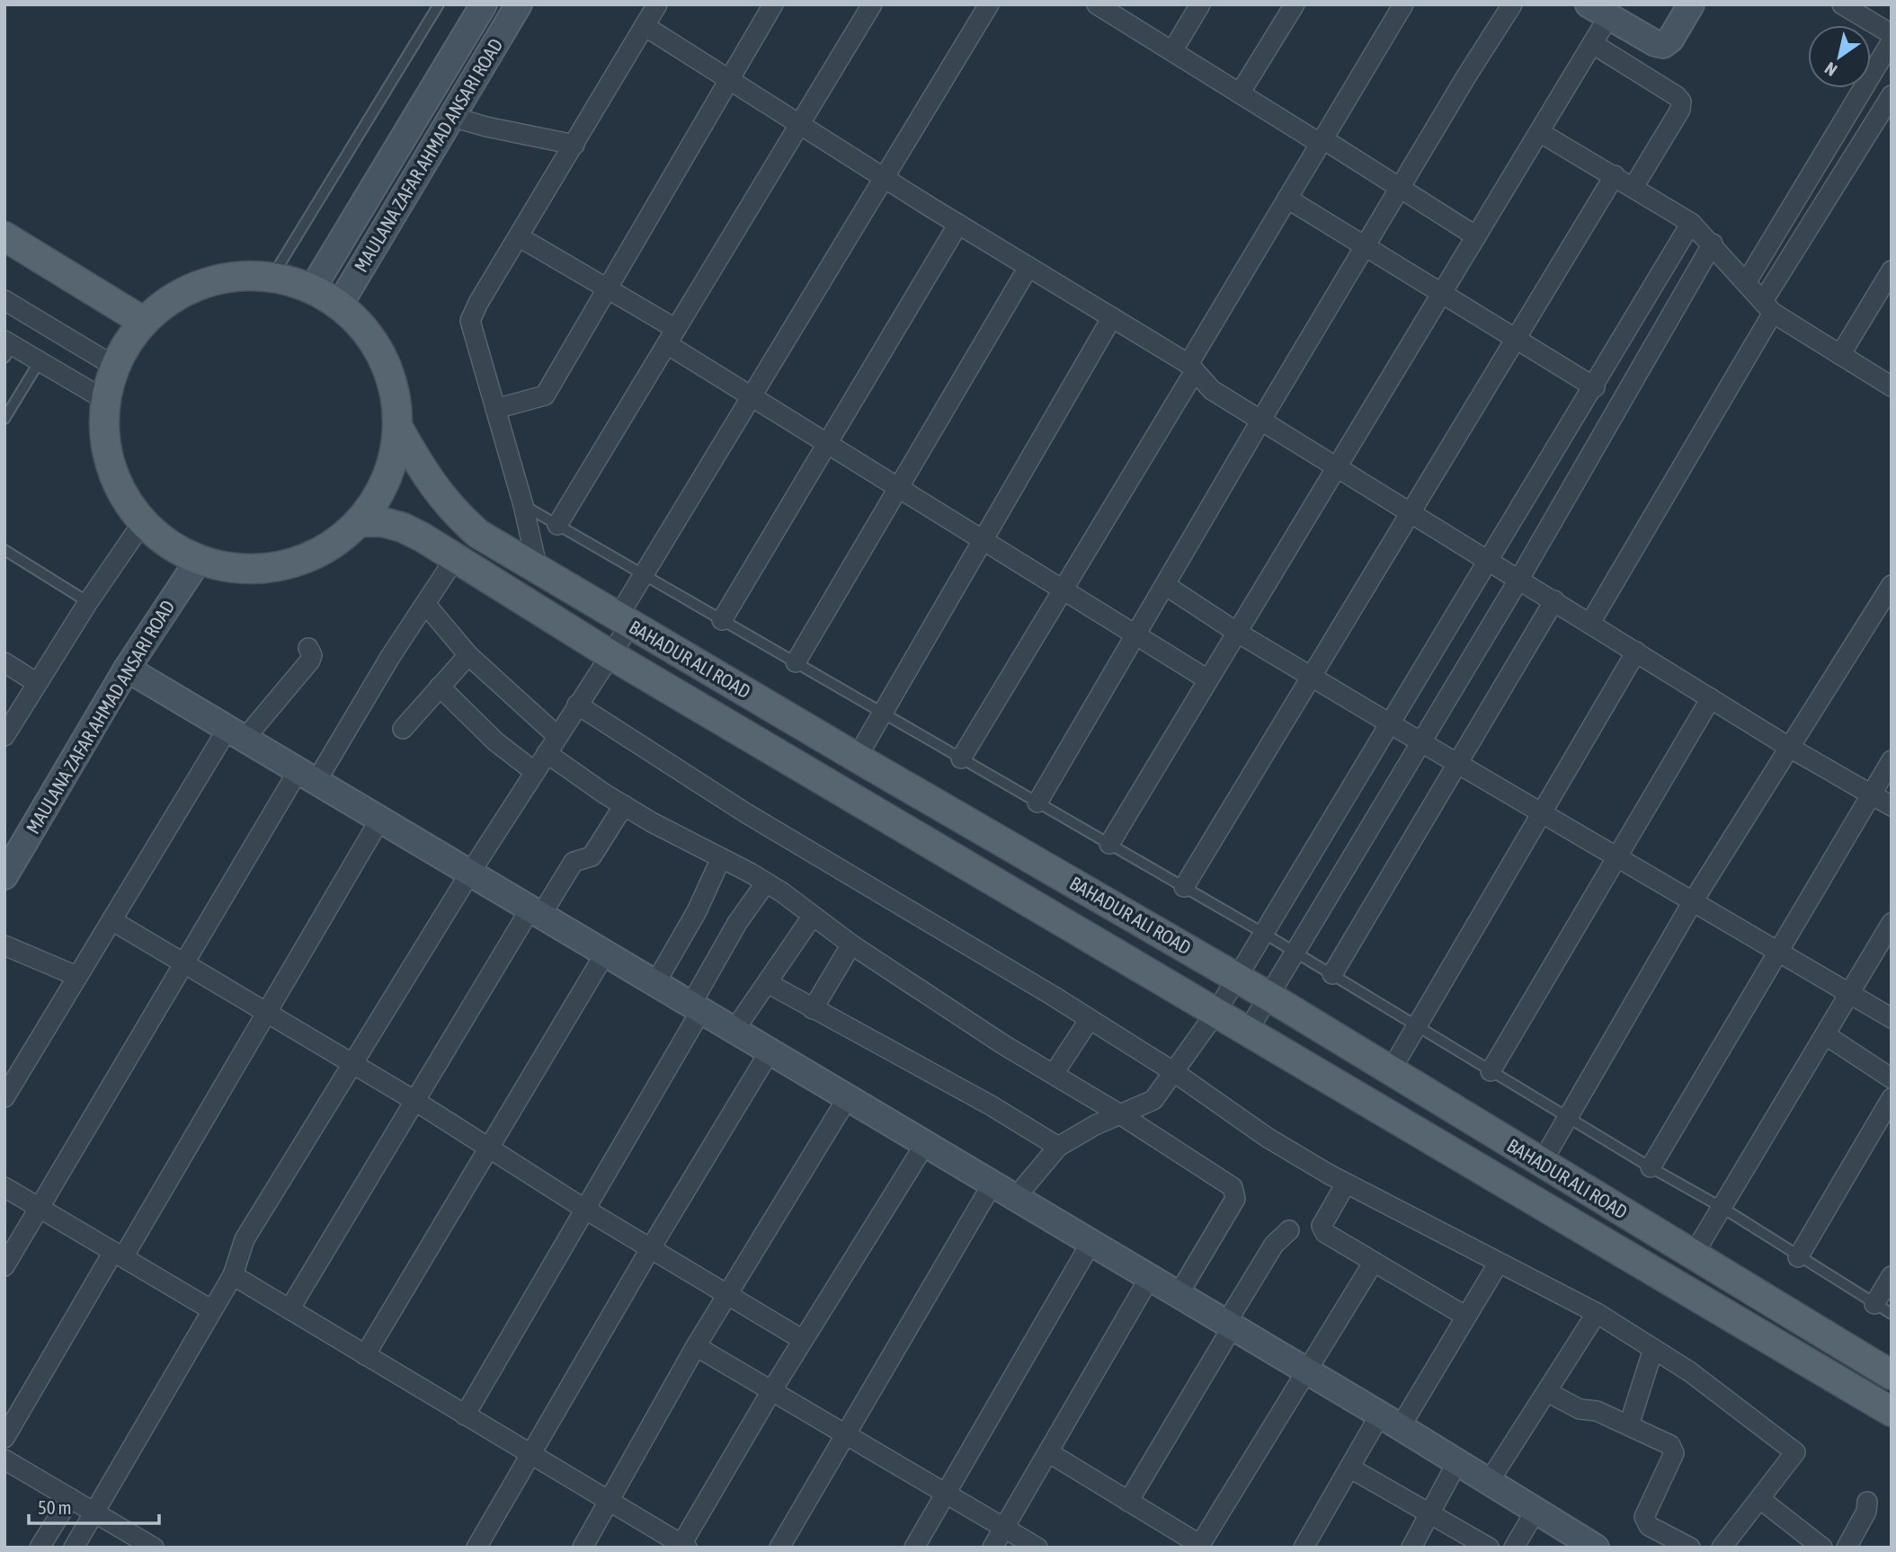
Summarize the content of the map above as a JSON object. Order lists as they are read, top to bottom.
{
  "streets": {
    "main road": ["BAHADUR ALI ROAD"],
    "street": ["MAULANA ZAFAR AHMAD ANSARI ROAD"]
  },
  "scale_bar": "50 m",
  "north": "bottom left"
}
